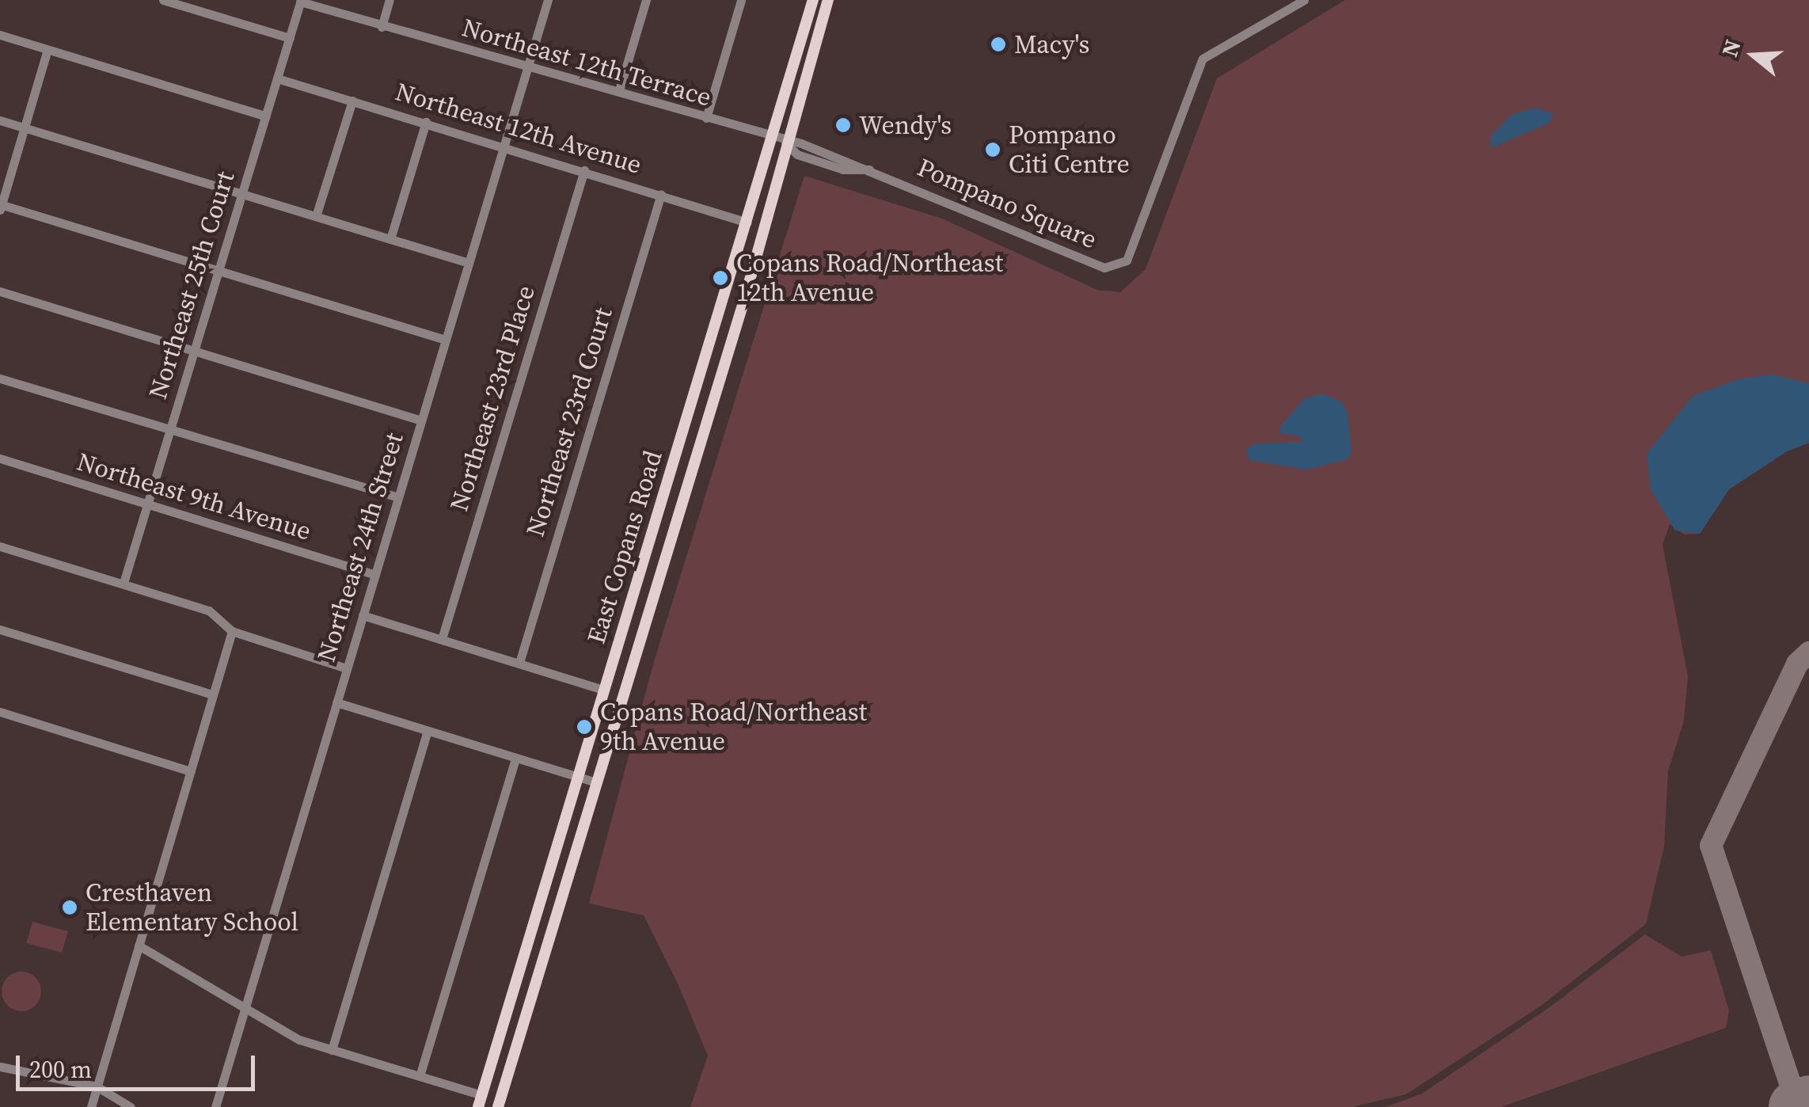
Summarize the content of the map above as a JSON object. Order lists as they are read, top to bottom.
{
  "streets": {
    "main road": ["East Copans Road"],
    "street": [
      "Northeast 12th Terrace",
      "Northeast 12th Avenue",
      "Pompano Square",
      "Northeast 25th Court",
      "Northeast 23rd Place",
      "Northeast 23rd Court",
      "Northeast 9th Avenue",
      "Northeast 24th Street"
    ]
  },
  "crossings": [
    ["Northeast 12th Terrace", "Pompano Square"],
    ["Northeast 12th Terrace", "Northeast 25th Court"],
    ["Northeast 12th Terrace", "Northeast 24th Street"],
    ["Northeast 12th Terrace", "East Copans Road"],
    ["Northeast 12th Avenue", "Northeast 25th Court"],
    ["Northeast 12th Avenue", "Northeast 23rd Place"],
    ["Northeast 12th Avenue", "Northeast 23rd Court"],
    ["Northeast 12th Avenue", "Northeast 24th Street"],
    ["Northeast 12th Avenue", "East Copans Road"],
    ["Pompano Square", "East Copans Road"],
    ["Northeast 25th Court", "Northeast 9th Avenue"],
    ["Northeast 9th Avenue", "Northeast 24th Street"]
  ],
  "places": [
    "Macy's",
    "Wendy's",
    "Pompano Citi Centre",
    "Copans Road/Northeast 12th Avenue",
    "Copans Road/Northeast 9th Avenue",
    "Cresthaven Elementary School"
  ],
  "scale_bar": "200 m",
  "north": "left"
}
